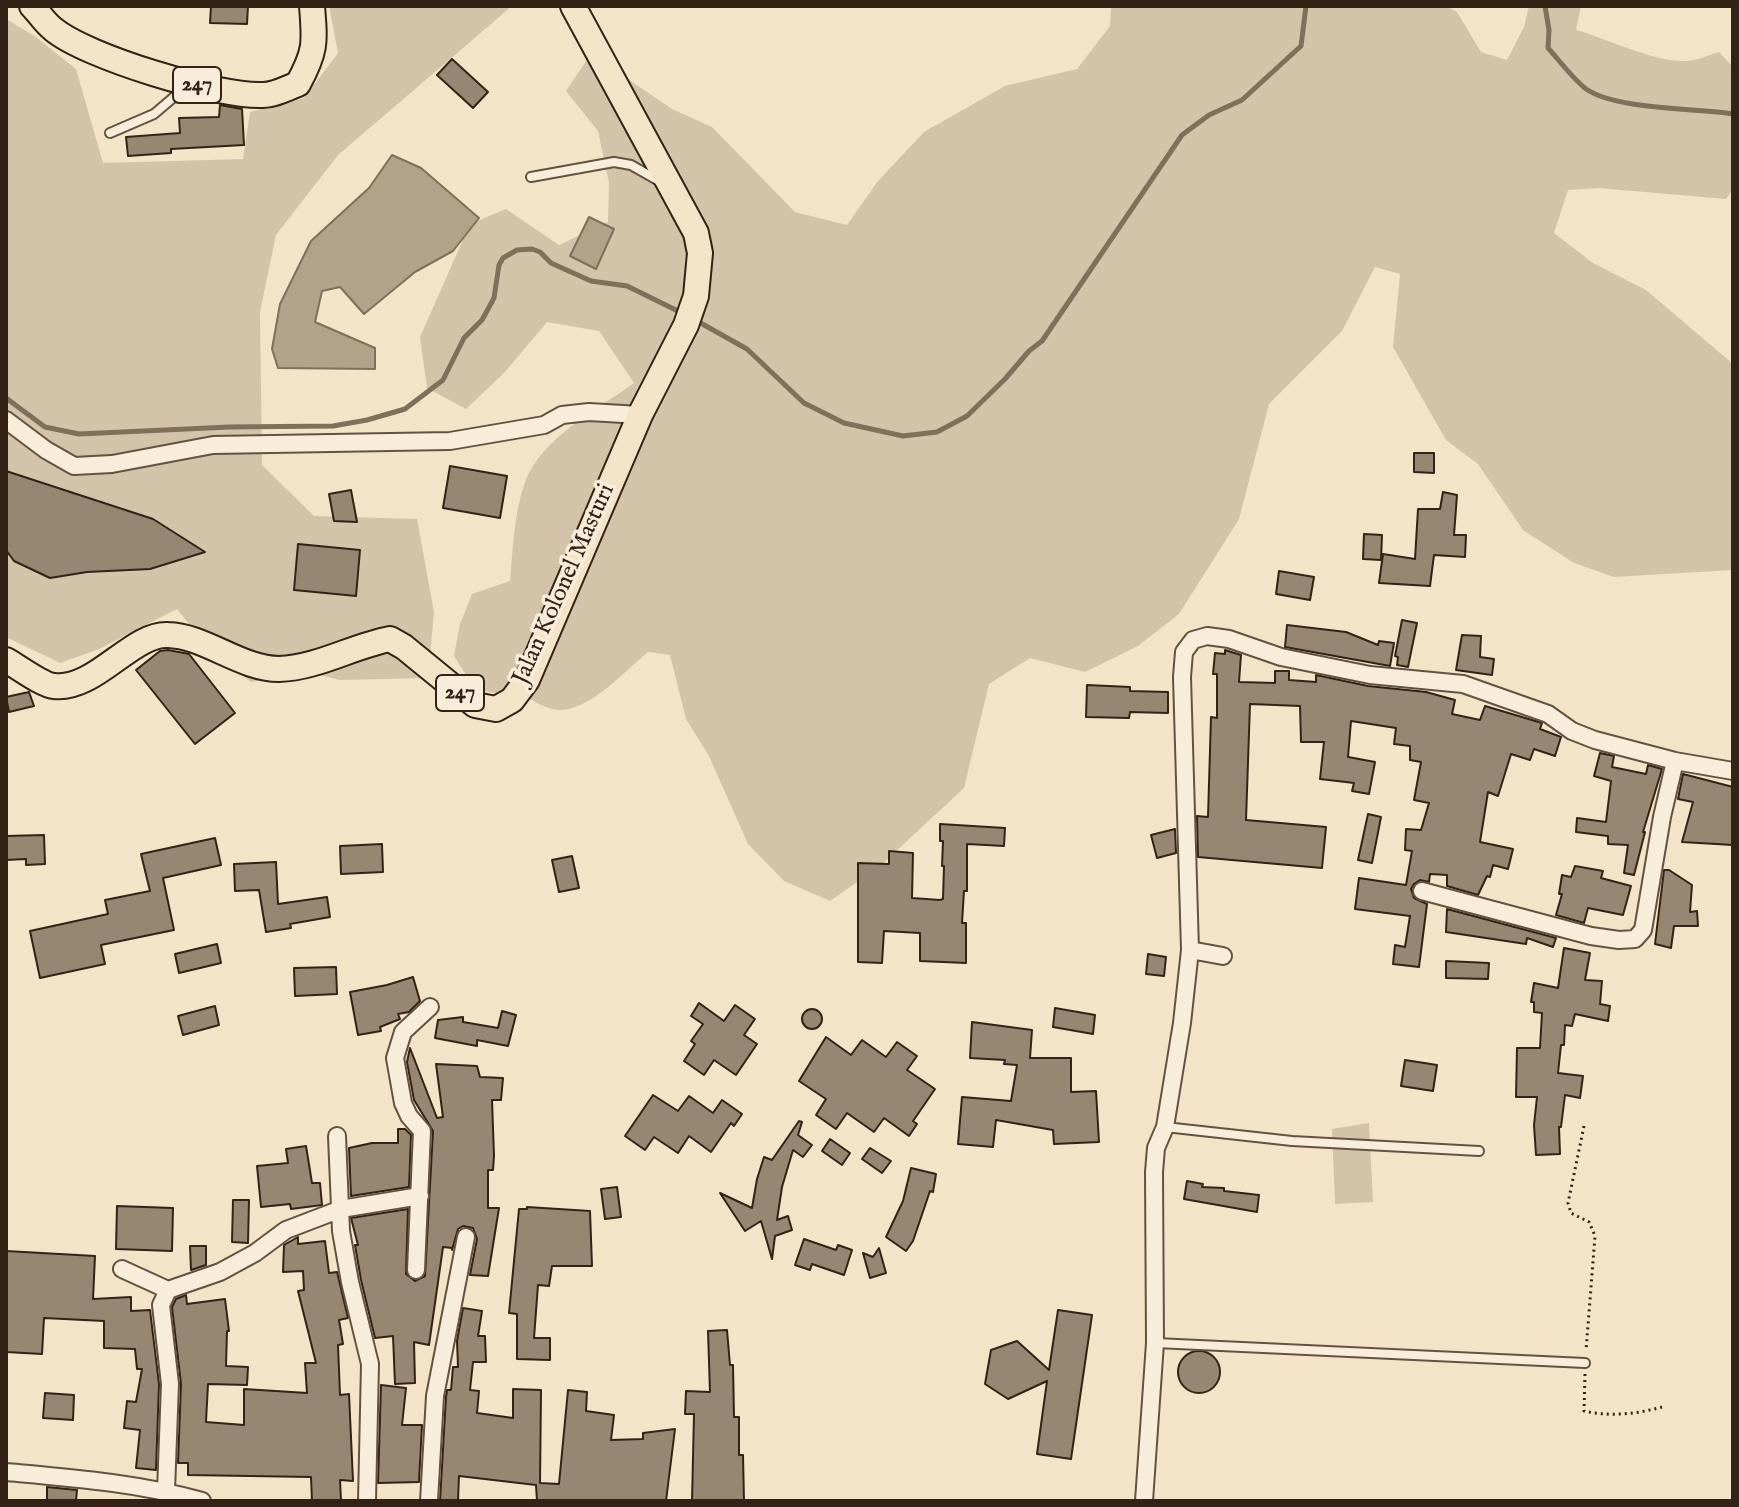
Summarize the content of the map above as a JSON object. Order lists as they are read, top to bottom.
{
  "streets": {
    "main road": ["247", "Jalan Kolonel Masturi"]
  }
}
